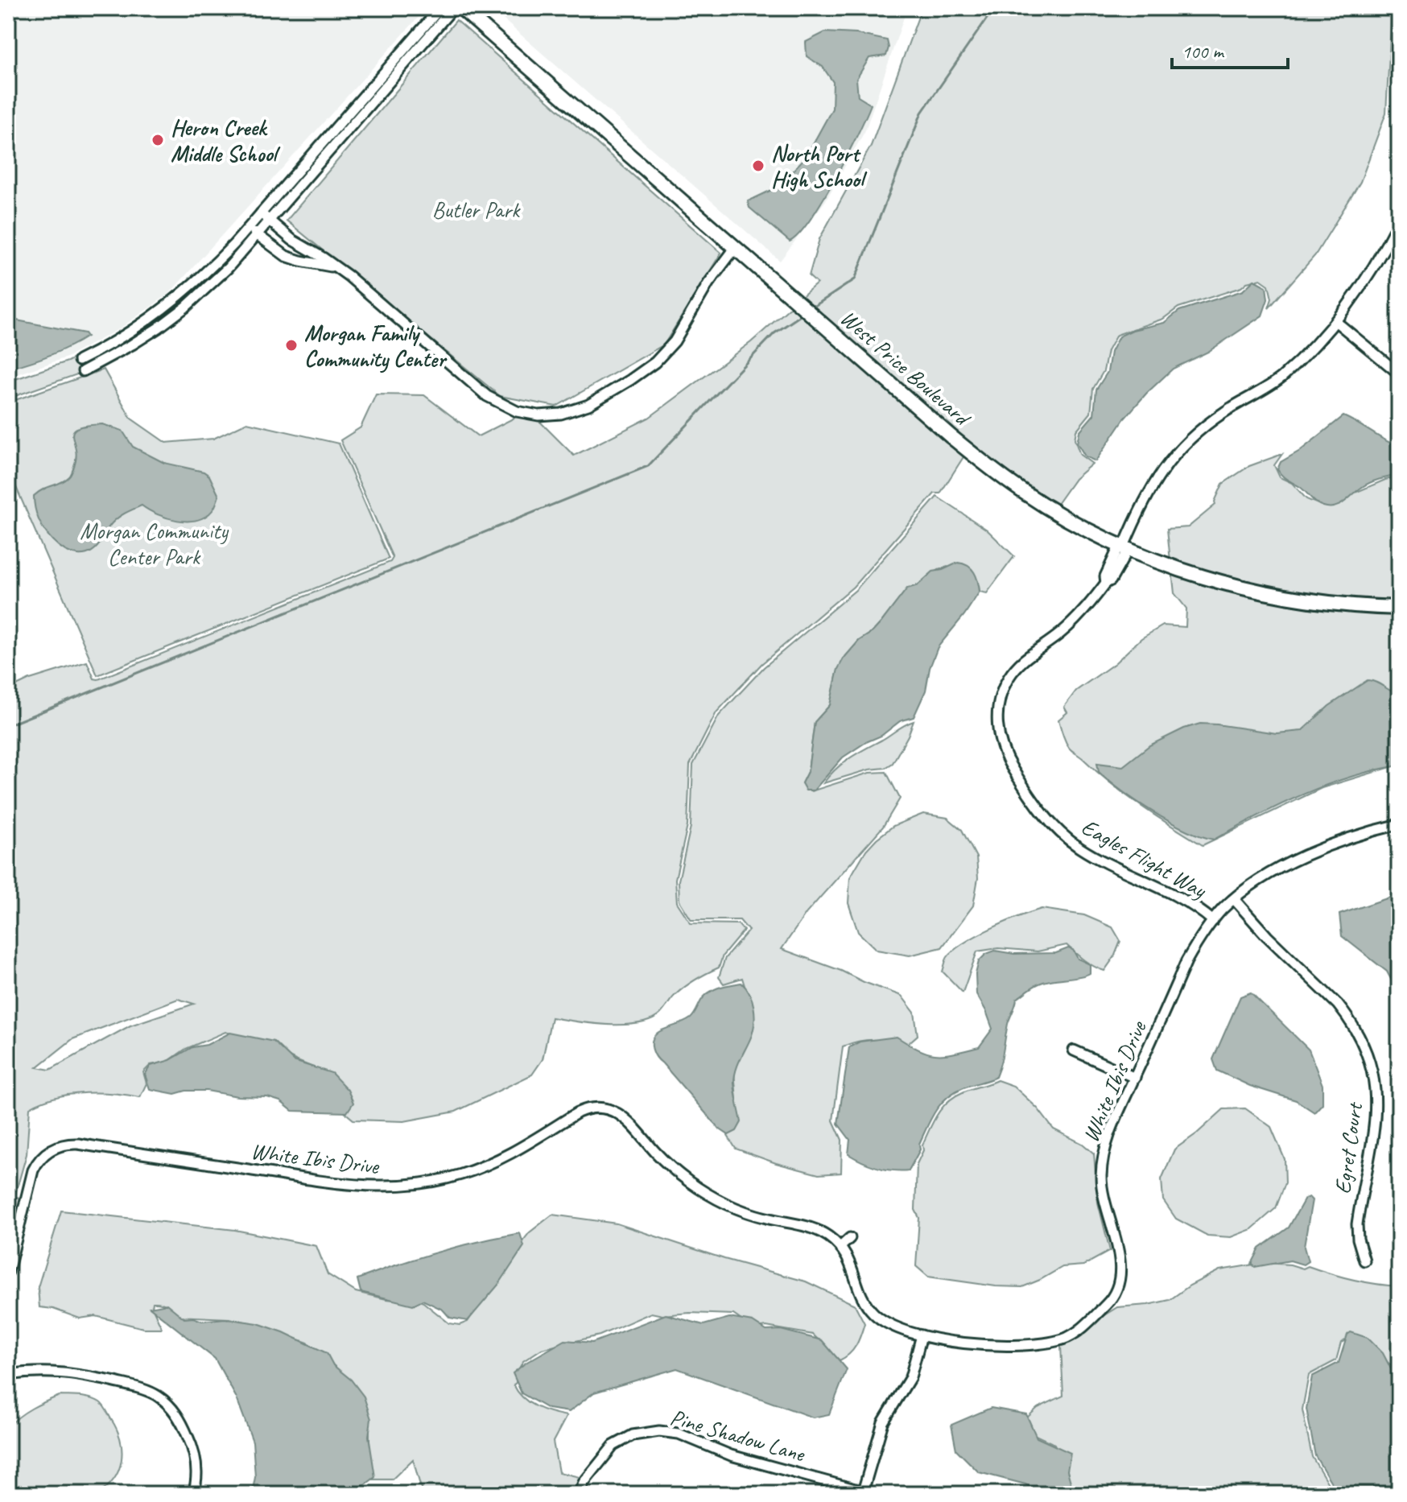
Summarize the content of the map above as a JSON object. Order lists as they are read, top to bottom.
{
  "streets": {
    "street": [
      "West Price Boulevard",
      "Eagles Flight Way",
      "White Ibis Drive",
      "Egret Court",
      "Pine Shadow Lane"
    ]
  },
  "crossings": [
    ["West Price Boulevard", "Eagles Flight Way"],
    ["Eagles Flight Way", "White Ibis Drive"],
    ["White Ibis Drive", "Egret Court"]
  ],
  "parks": ["Butler Park", "Morgan Community Center Park"],
  "places": ["Heron Creek Middle School", "North Port High School", "Morgan Family Community Center"],
  "scale_bar": "100 m"
}
